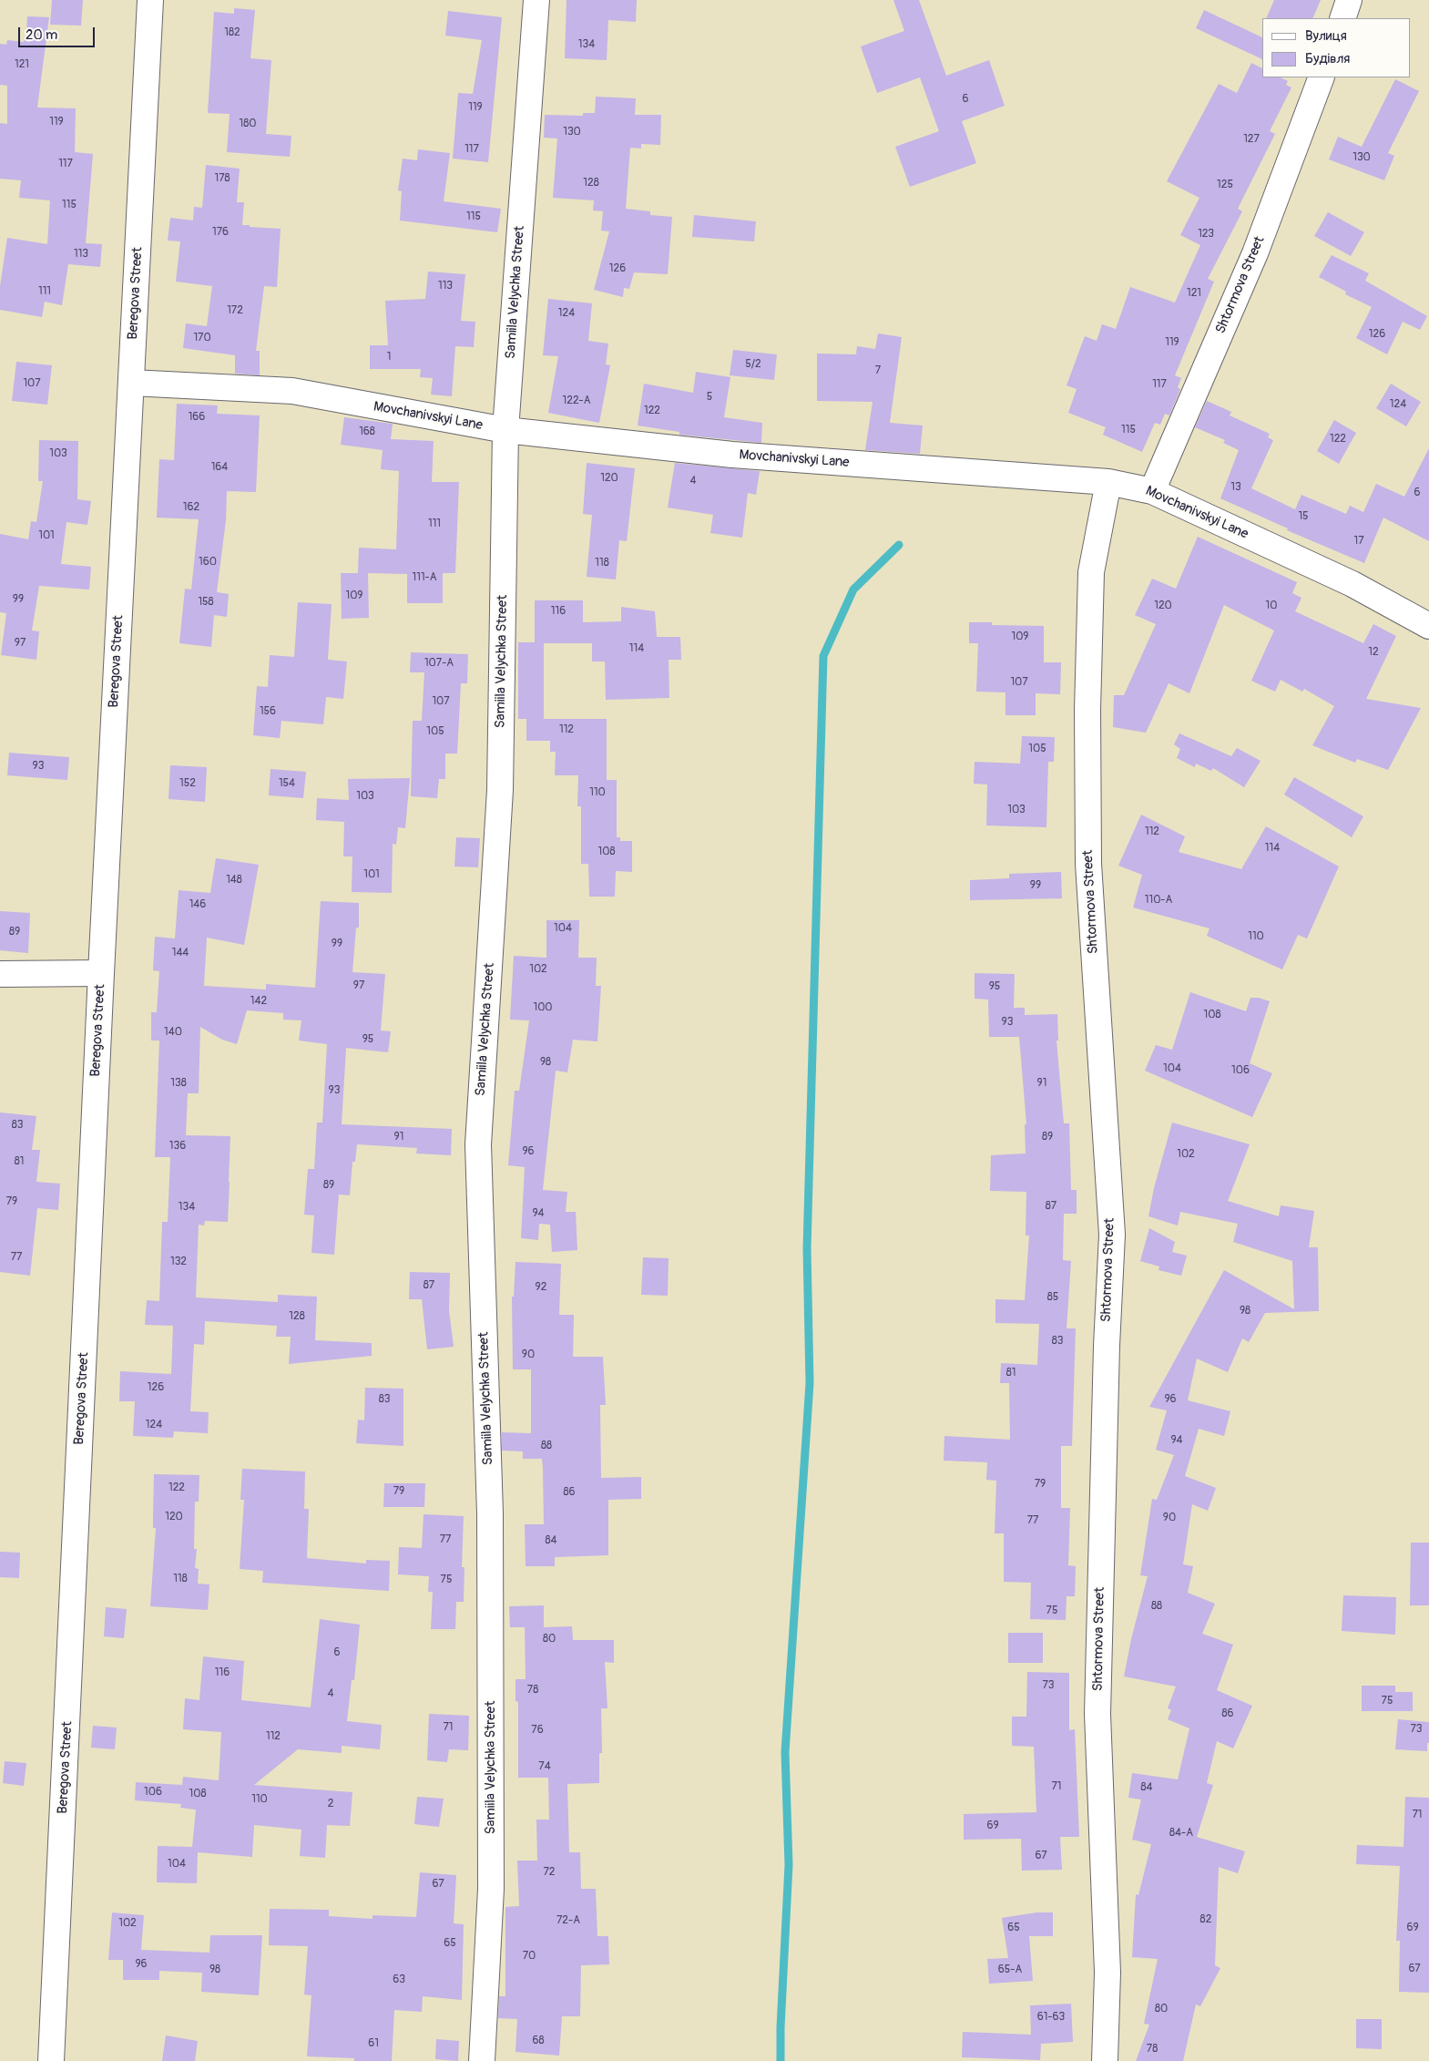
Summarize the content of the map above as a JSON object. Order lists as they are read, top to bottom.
{
  "streets": {
    "street": [
      "Shtormova Street",
      "Samiila Velychka Street",
      "Beregova Street",
      "Movchanivskyi Lane"
    ]
  },
  "crossings": [
    ["Shtormova Street", "Movchanivskyi Lane"],
    ["Samiila Velychka Street", "Movchanivskyi Lane"],
    ["Beregova Street", "Movchanivskyi Lane"]
  ],
  "house_numbers": [
    "182",
    "134",
    "121",
    "6",
    "119",
    "119",
    "180",
    "130",
    "127",
    "117",
    "130",
    "117",
    "178",
    "128",
    "125",
    "115",
    "115",
    "176",
    "123",
    "113",
    "126",
    "113",
    "111",
    "121",
    "172",
    "124",
    "126",
    "170",
    "119",
    "1",
    "5/2",
    "7",
    "107",
    "117",
    "5",
    "122-А",
    "124",
    "122",
    "166",
    "115",
    "168",
    "122",
    "103",
    "164",
    "120",
    "4",
    "13",
    "6",
    "162",
    "15",
    "111",
    "101",
    "17",
    "160",
    "118",
    "111-А",
    "109",
    "99",
    "158",
    "120",
    "10",
    "116",
    "109",
    "97",
    "114",
    "12",
    "107-А",
    "107",
    "107",
    "156",
    "112",
    "105",
    "105",
    "93",
    "152",
    "154",
    "110",
    "103",
    "103",
    "112",
    "114",
    "108",
    "101",
    "148",
    "99",
    "110-А",
    "146",
    "104",
    "89",
    "110",
    "99",
    "144",
    "102",
    "97",
    "95",
    "142",
    "100",
    "108",
    "93",
    "140",
    "95",
    "98",
    "104",
    "106",
    "138",
    "91",
    "93",
    "83",
    "91",
    "89",
    "136",
    "96",
    "102",
    "81",
    "89",
    "79",
    "87",
    "134",
    "94",
    "77",
    "132",
    "87",
    "92",
    "85",
    "98",
    "128",
    "83",
    "90",
    "81",
    "126",
    "83",
    "96",
    "124",
    "94",
    "88",
    "79",
    "122",
    "79",
    "86",
    "120",
    "90",
    "77",
    "77",
    "84",
    "118",
    "75",
    "88",
    "75",
    "80",
    "6",
    "116",
    "73",
    "78",
    "4",
    "75",
    "86",
    "71",
    "73",
    "76",
    "112",
    "74",
    "71",
    "84",
    "106",
    "108",
    "110",
    "2",
    "71",
    "69",
    "84-А",
    "67",
    "104",
    "72",
    "67",
    "82",
    "72-А",
    "102",
    "65",
    "69",
    "65",
    "70",
    "96",
    "67",
    "98",
    "65-А",
    "63",
    "80",
    "61-63",
    "68",
    "61",
    "78"
  ],
  "legend": ["Вулиця", "Будівля"],
  "scale_bar": "20 m"
}
